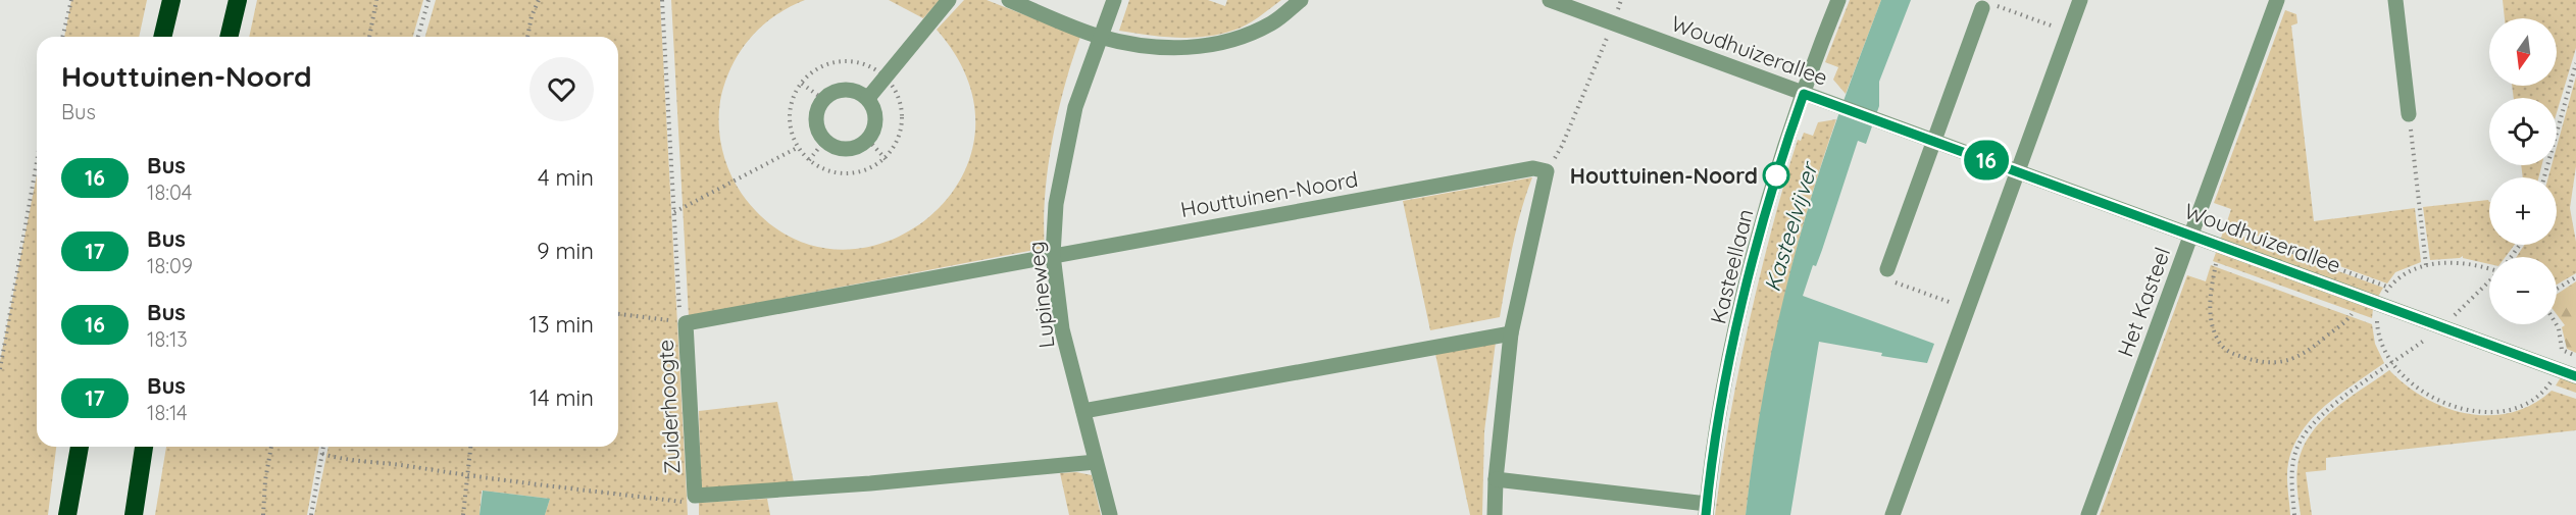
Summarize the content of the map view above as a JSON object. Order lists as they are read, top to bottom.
{
  "streets": {
    "street": [
      "Woudhuizerallee",
      "Houttuinen-Noord",
      "Kasteellaan",
      "Lupineweg",
      "Het Kasteel",
      "Zuiderhoogte"
    ]
  },
  "crossings": [
    ["Woudhuizerallee", "Kasteellaan"],
    ["Woudhuizerallee", "Het Kasteel"],
    ["Houttuinen-Noord", "Lupineweg"],
    ["Houttuinen-Noord", "Zuiderhoogte"],
    ["Lupineweg", "Zuiderhoogte"]
  ],
  "water": ["Kasteelvijver"],
  "places": ["Houttuinen-Noord"],
  "lines": ["bus line 16"],
  "north": "bottom",
  "page": {
    "on_map": "16",
    "map_buttons": ["+", "−"],
    "heading": ["Houttuinen-Noord", "Bus"],
    "list": [
      {
        "mark": "16",
        "name": "Bus",
        "note": "18:04",
        "value": "4 min"
      },
      {
        "mark": "17",
        "name": "Bus",
        "note": "18:09",
        "value": "9 min"
      },
      {
        "mark": "16",
        "name": "Bus",
        "note": "18:13",
        "value": "13 min"
      },
      {
        "mark": "17",
        "name": "Bus",
        "note": "18:14",
        "value": "14 min"
      }
    ]
  }
}
